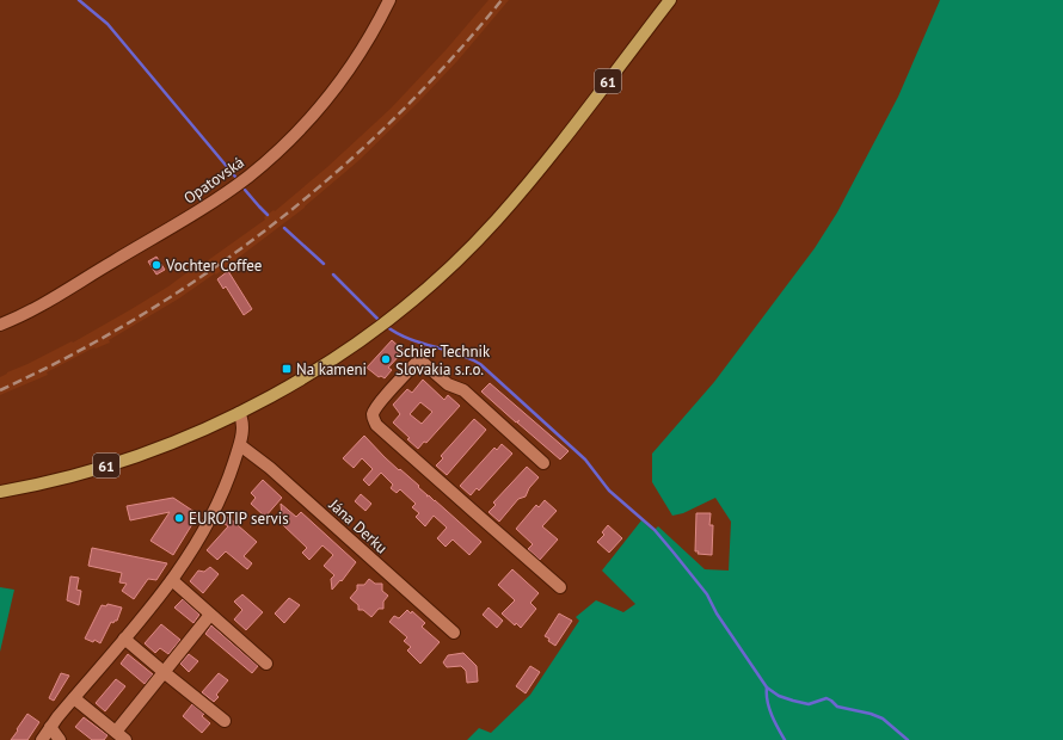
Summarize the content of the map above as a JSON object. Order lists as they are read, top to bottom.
{
  "streets": {
    "main road": ["61"],
    "street": ["Opatovská", "Jána Derku"]
  },
  "places": {
    "other": ["Vochter Coffee", "Schier Technik Slovakia s.r.o.", "EUROTIP servis"],
    "transit": ["Na kameni"]
  }
}
